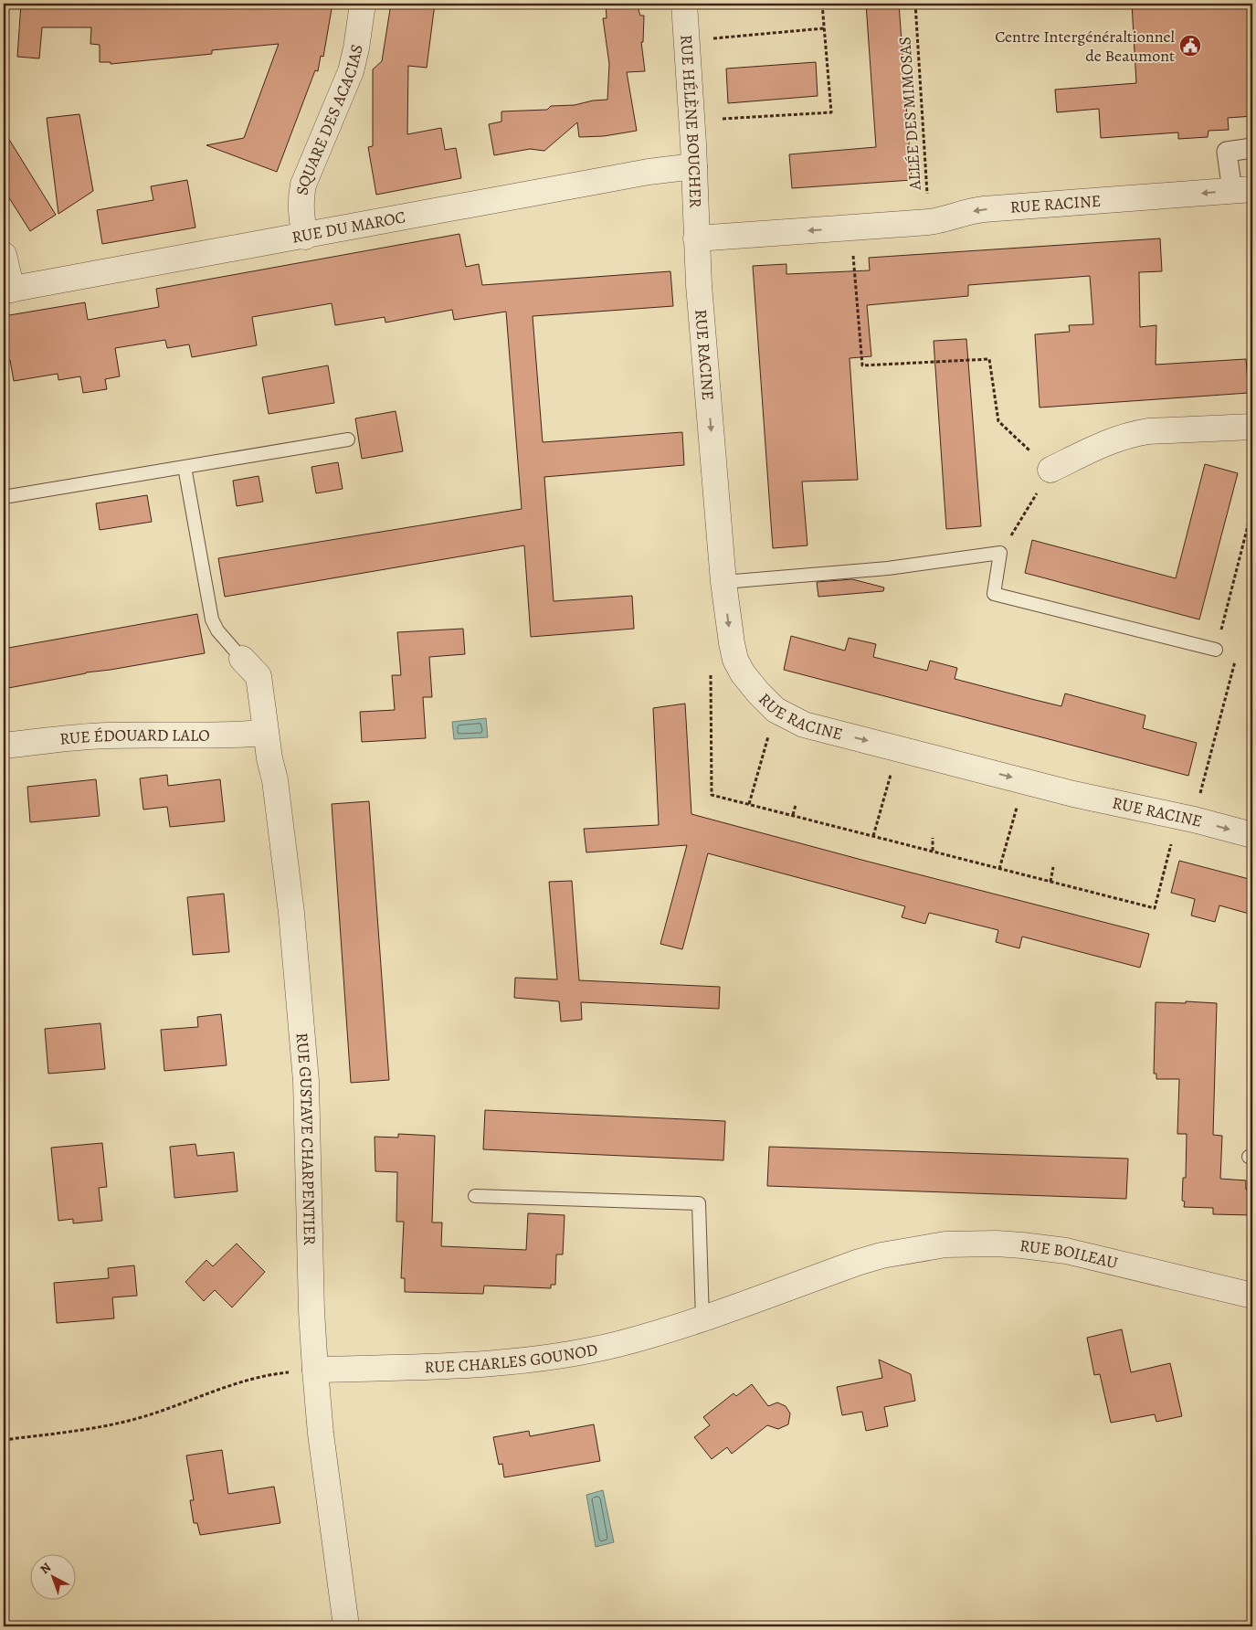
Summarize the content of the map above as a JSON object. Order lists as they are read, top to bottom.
{
  "streets": {
    "street": [
      "SQUARE DES ACACIAS",
      "RUE HÉLÈNE BOUCHER",
      "RUE RACINE",
      "RUE DU MAROC",
      "RUE ÉDOUARD LALO",
      "RUE GUSTAVE CHARPENTIER",
      "RUE BOILEAU",
      "RUE CHARLES GOUNOD"
    ],
    "path": ["ALLÉE DES MIMOSAS"]
  },
  "crossings": [
    ["ALLÉE DES MIMOSAS", "RUE RACINE"],
    ["SQUARE DES ACACIAS", "RUE DU MAROC"],
    ["RUE HÉLÈNE BOUCHER", "RUE RACINE"],
    ["RUE HÉLÈNE BOUCHER", "RUE DU MAROC"],
    ["RUE ÉDOUARD LALO", "RUE GUSTAVE CHARPENTIER"],
    ["RUE GUSTAVE CHARPENTIER", "RUE CHARLES GOUNOD"],
    ["RUE BOILEAU", "RUE CHARLES GOUNOD"]
  ],
  "places": {
    "public building": ["Centre Intergénéraltionnel de Beaumont"]
  },
  "north": "top left"
}
